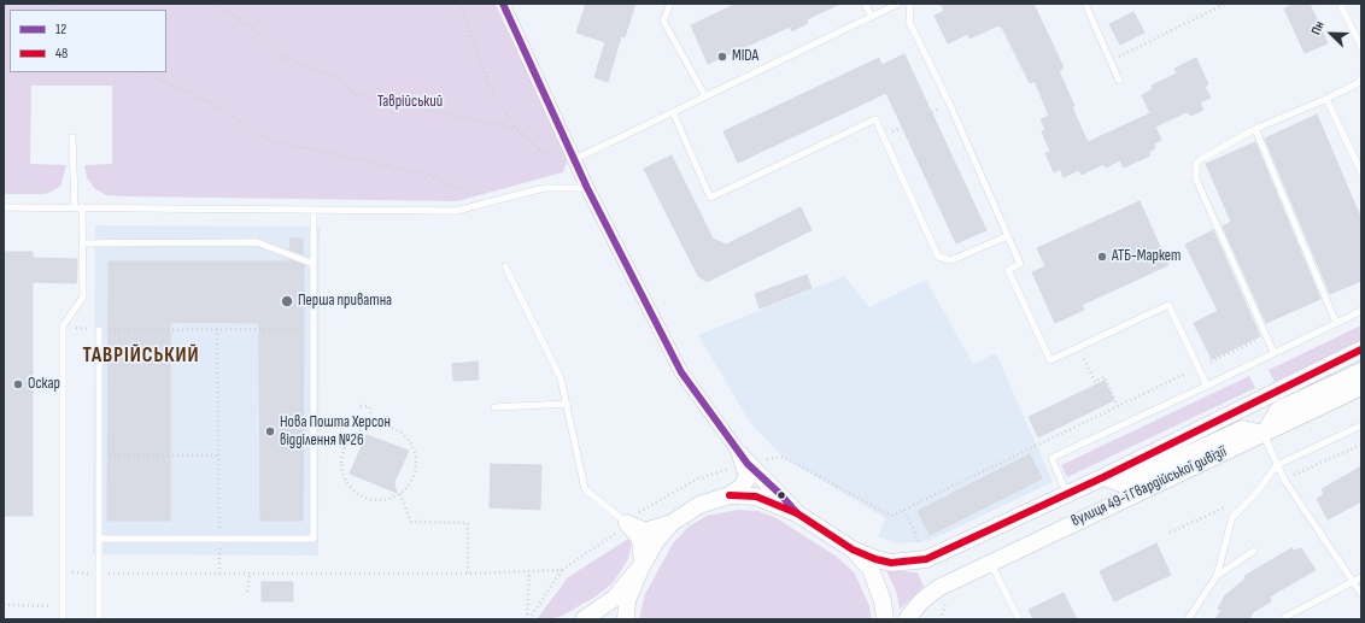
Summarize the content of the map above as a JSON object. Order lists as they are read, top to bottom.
{
  "streets": {
    "street": ["вулиця 49-ї Гвардійської дивізії"]
  },
  "districts": ["ТАВРІЙСЬКИЙ"],
  "parks": ["Таврійський"],
  "places": [
    "MIDA",
    "АТБ-Маркет",
    "Перша приватна",
    "Оскар",
    "Нова Пошта Херсон відділення №26"
  ],
  "lines": ["transit line 12", "transit line 48"],
  "legend": ["12", "48"],
  "north": "top left"
}
